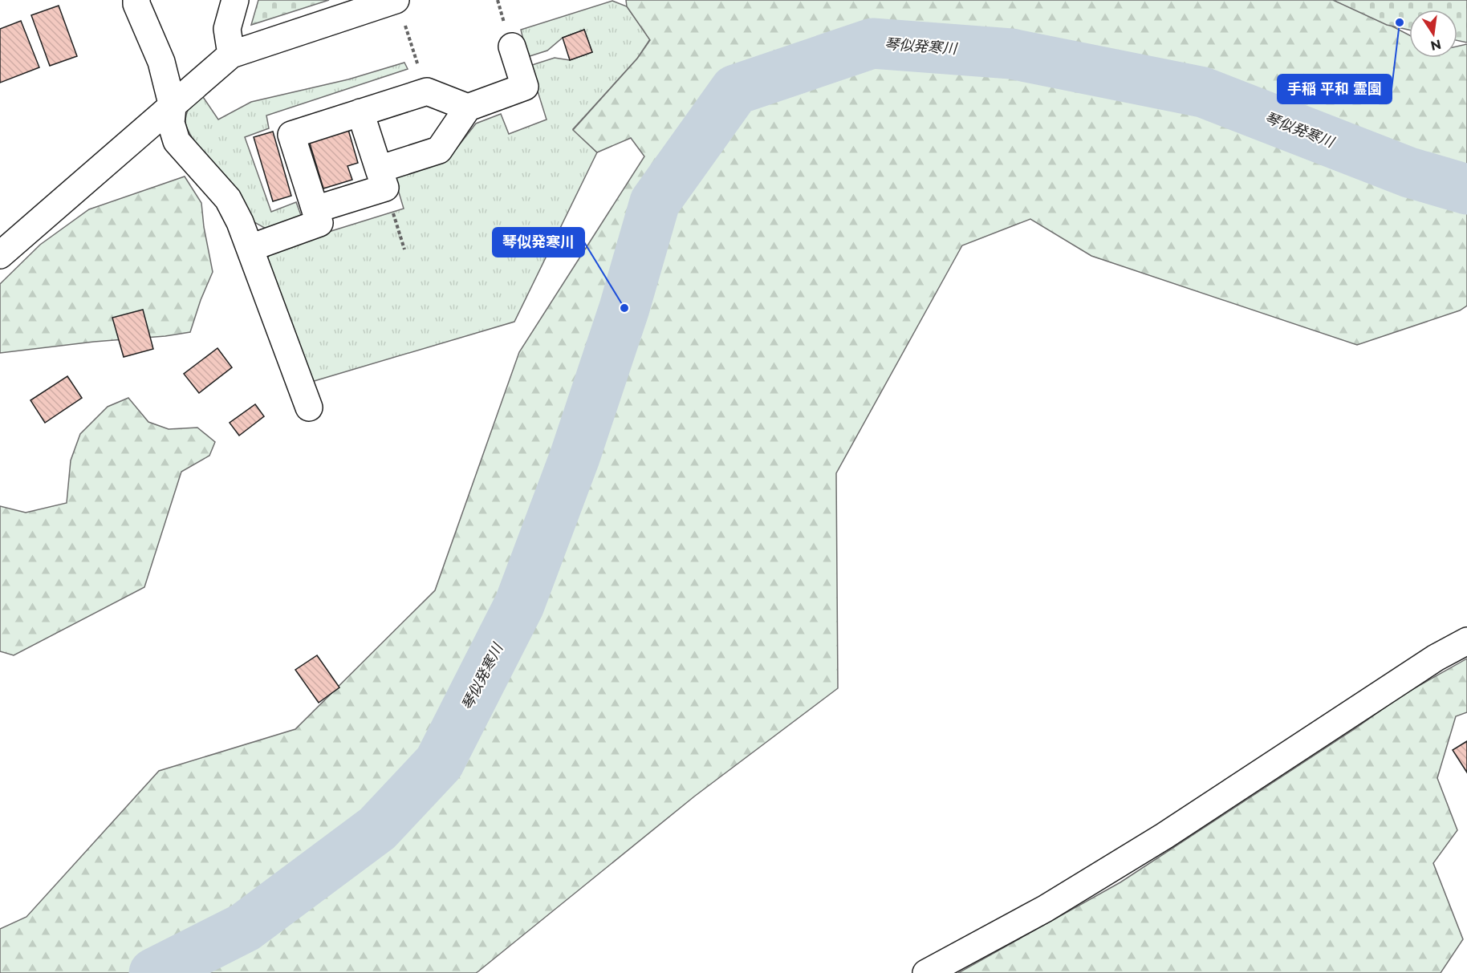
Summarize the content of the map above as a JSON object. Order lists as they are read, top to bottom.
{
  "water": ["琴似発寒川"],
  "places": ["手稲 平和 霊園", "琴似発寒川"],
  "north": "bottom"
}
